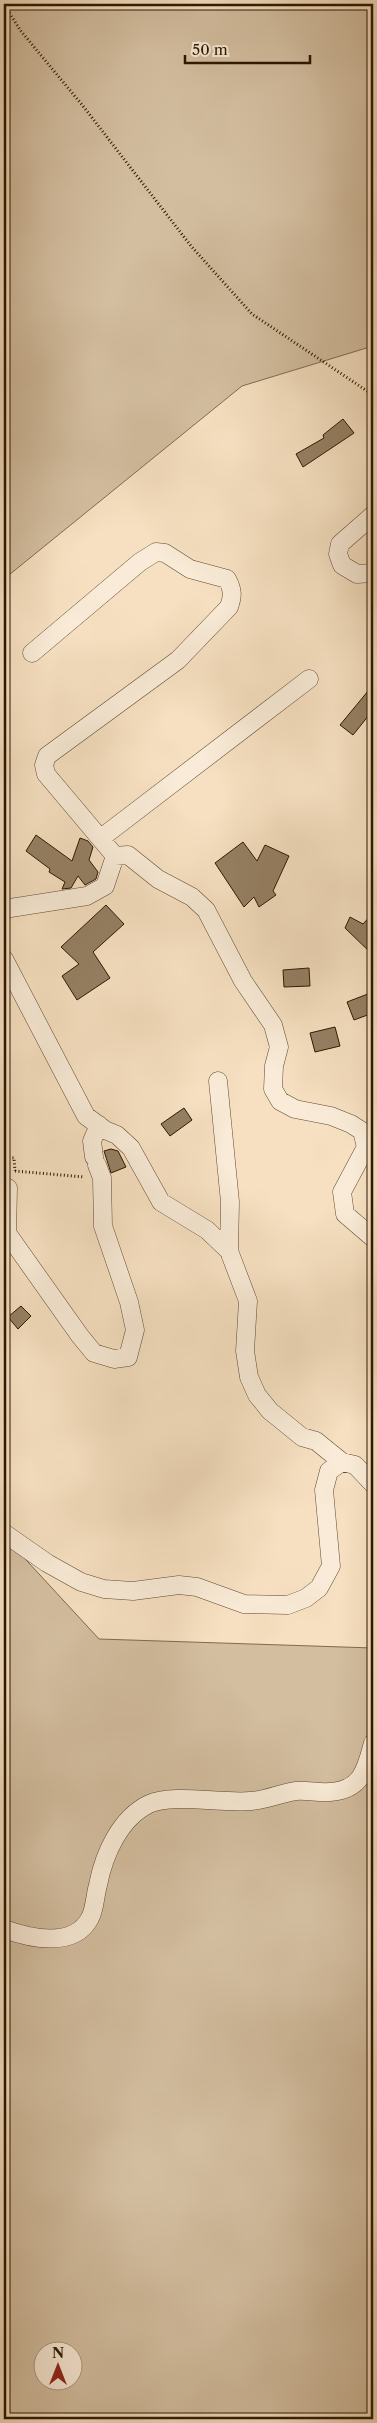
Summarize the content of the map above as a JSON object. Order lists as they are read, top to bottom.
{
  "scale_bar": "50 m",
  "north": "top"
}
